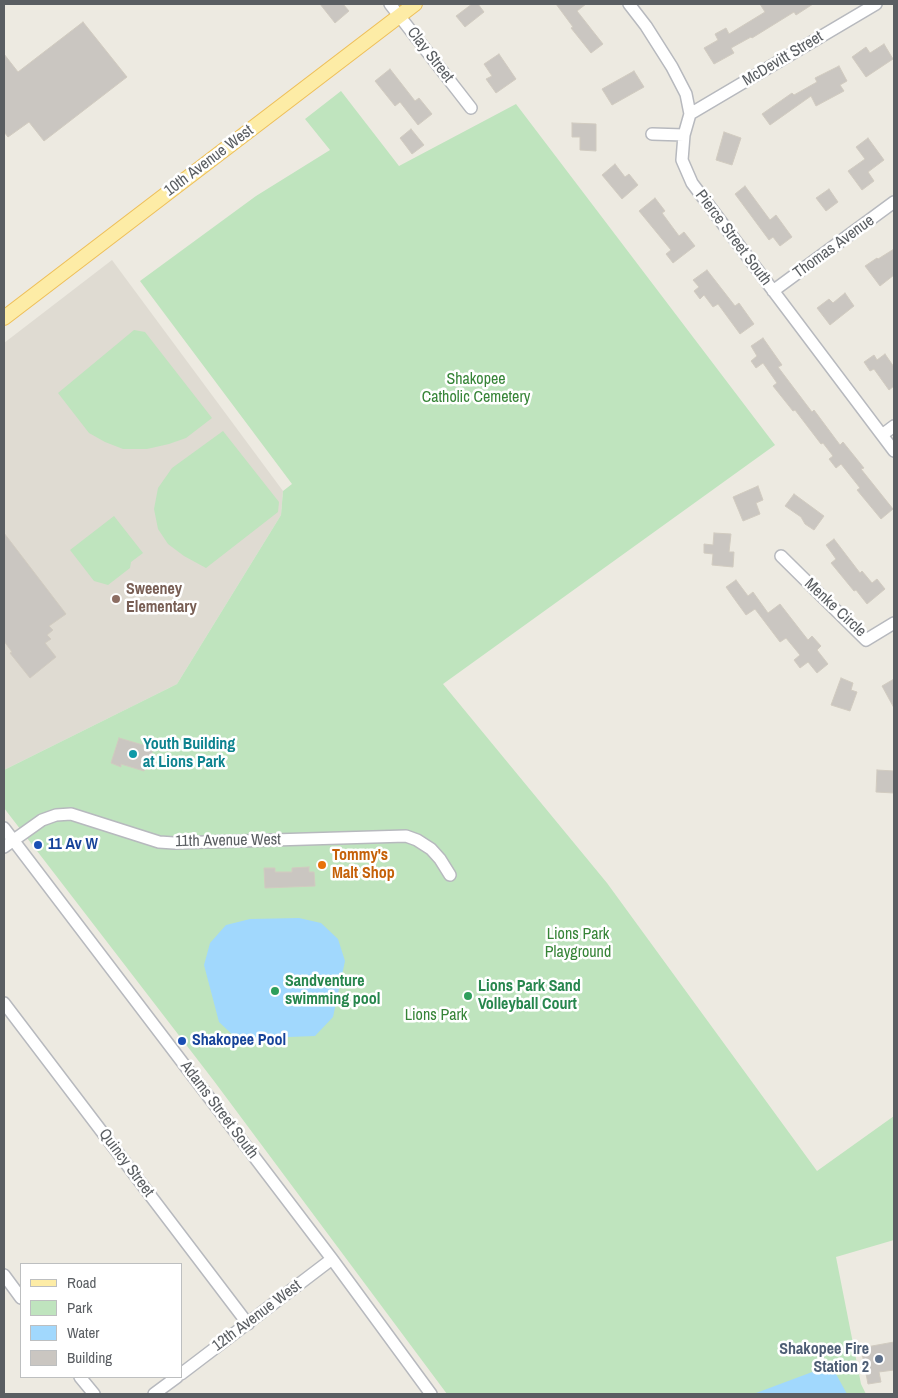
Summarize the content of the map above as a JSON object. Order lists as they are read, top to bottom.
{
  "streets": {
    "main road": ["10th Avenue West"],
    "street": [
      "Clay Street",
      "McDevitt Street",
      "Pierce Street South",
      "Thomas Avenue",
      "Menke Circle",
      "11th Avenue West",
      "Adams Street South",
      "Quincy Street",
      "12th Avenue West"
    ]
  },
  "crossings": [
    ["Clay Street", "10th Avenue West"],
    ["McDevitt Street", "Pierce Street South"],
    ["Pierce Street South", "Thomas Avenue"],
    ["11th Avenue West", "Adams Street South"],
    ["Adams Street South", "12th Avenue West"],
    ["Quincy Street", "12th Avenue West"]
  ],
  "parks": ["Shakopee Catholic Cemetery", "Lions Park Playground", "Lions Park"],
  "places": [
    "Sweeney Elementary",
    "Youth Building at Lions Park",
    "11 Av W",
    "Tommy's Malt Shop",
    "Sandventure swimming pool",
    "Lions Park Sand Volleyball Court",
    "Shakopee Pool",
    "Shakopee Fire Station 2"
  ],
  "legend": [
    "Road",
    "Park",
    "Water",
    "Building"
  ]
}
